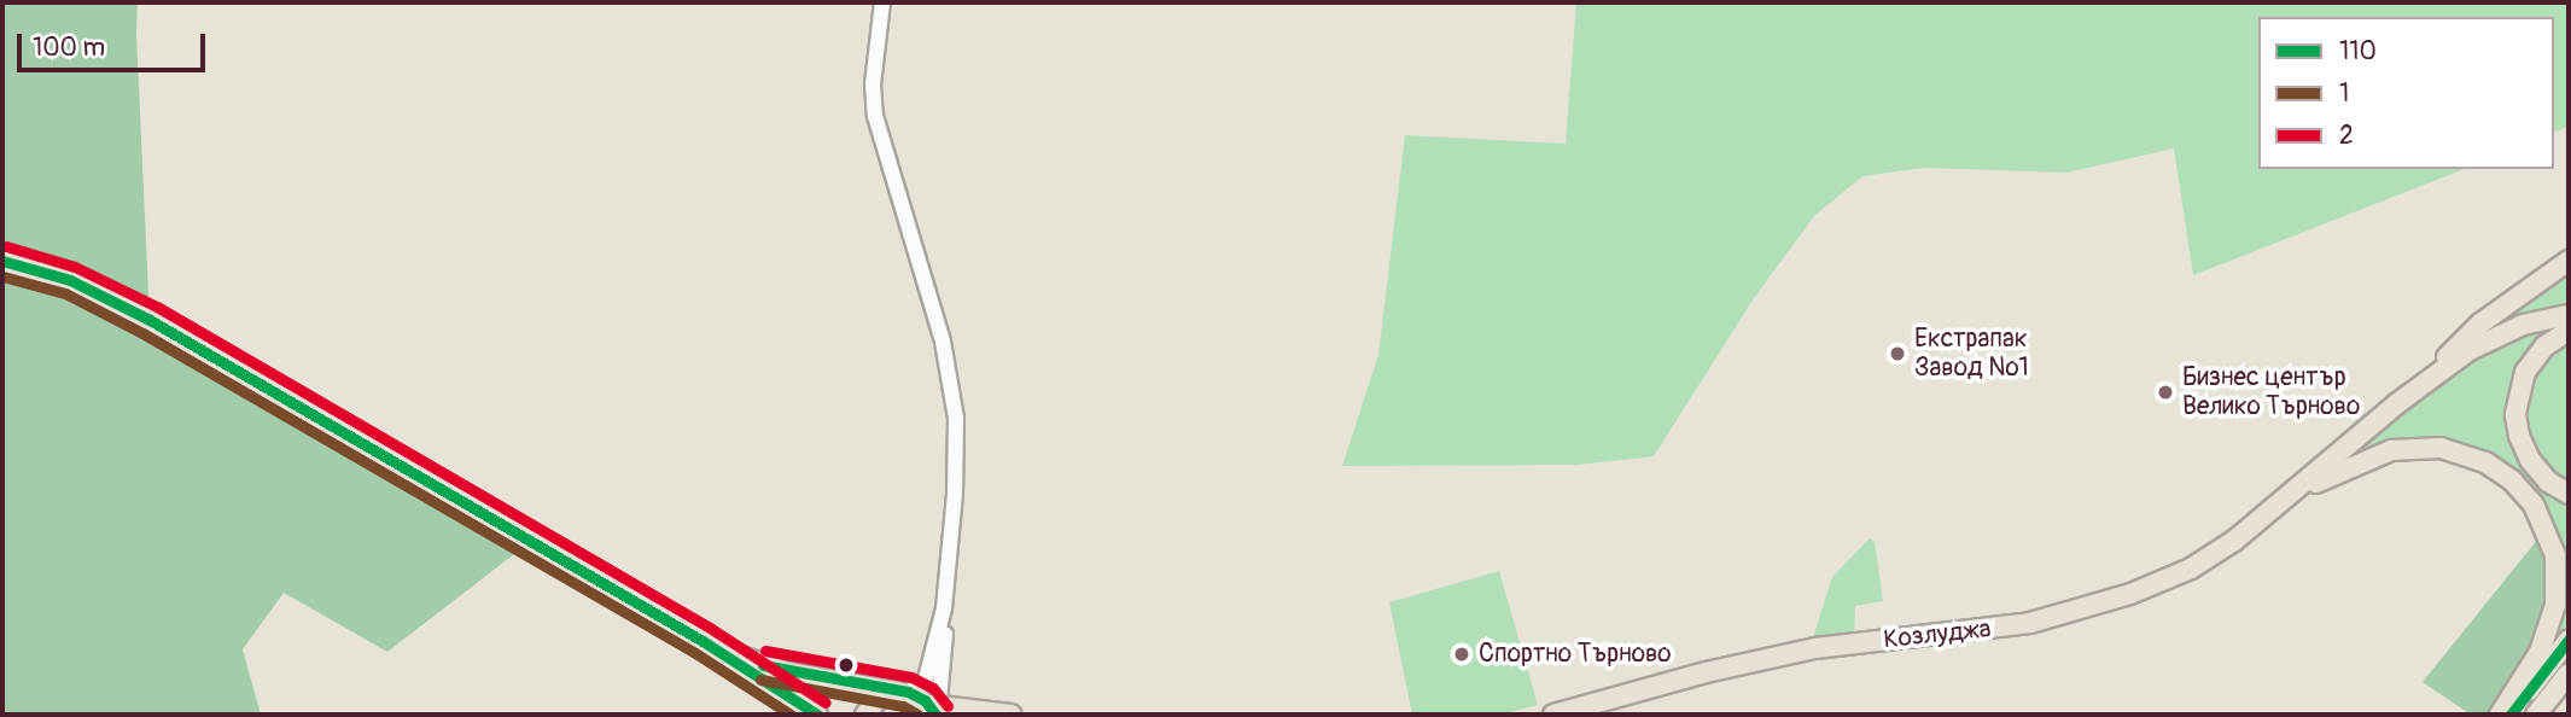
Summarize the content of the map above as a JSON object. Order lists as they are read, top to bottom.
{
  "streets": {
    "main road": ["Козлуджа"]
  },
  "places": ["Екстрапак Завод №1", "Бизнес център Велико Търново", "Спортно Търново"],
  "lines": ["transit line 2", "transit line 110", "transit line 1"],
  "legend": ["110", "1", "2"],
  "scale_bar": "100 m"
}
